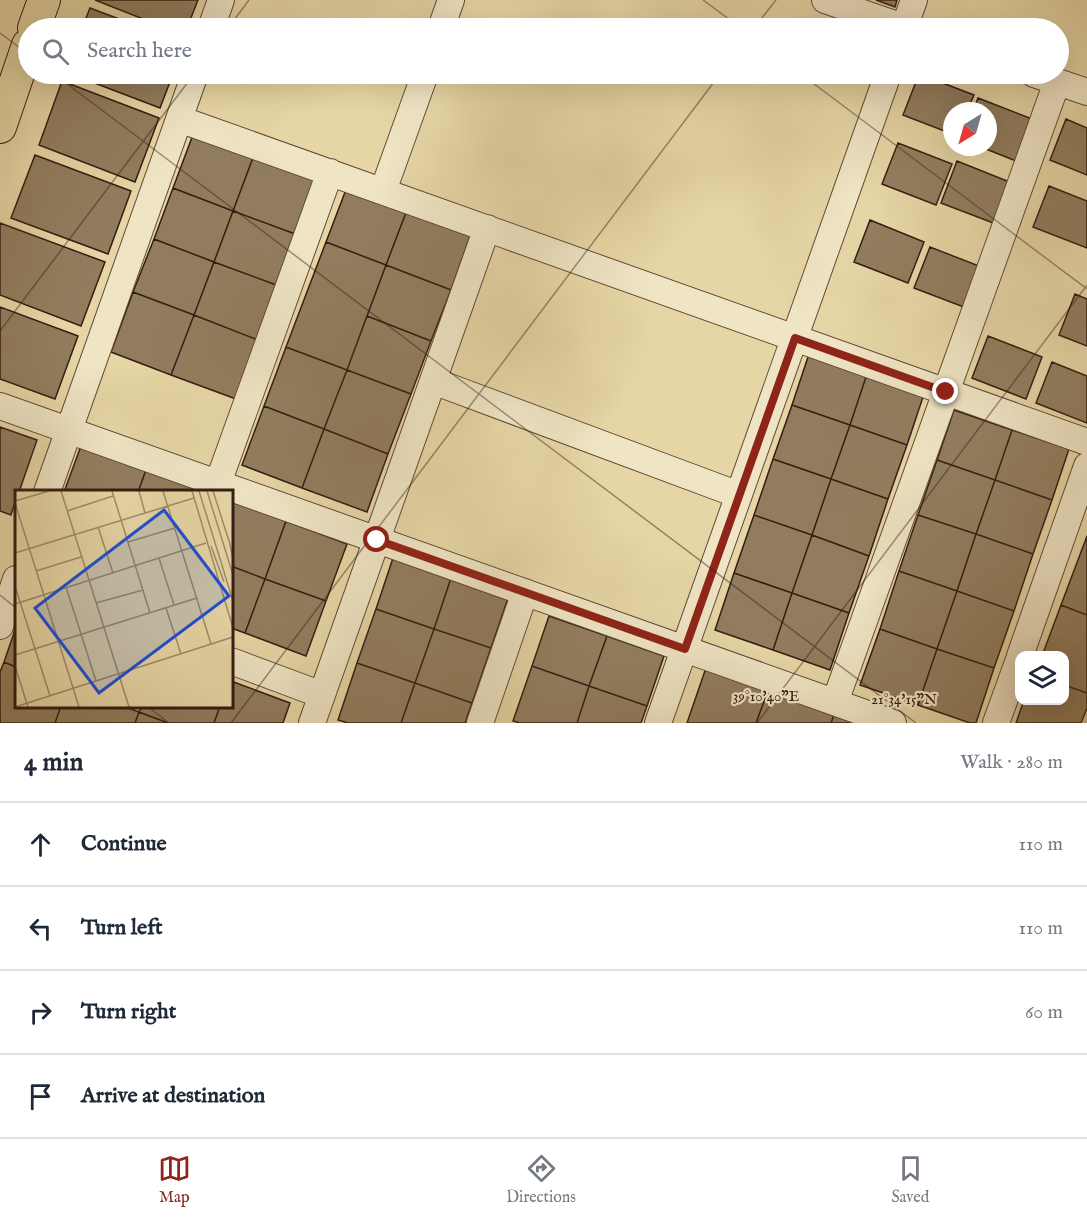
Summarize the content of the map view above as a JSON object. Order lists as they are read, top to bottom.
{
  "north": "bottom left",
  "page": {
    "search": "Search here",
    "heading": ["4 min", "Walk · 280 m"],
    "list": [
      ["Continue", "110 m"],
      ["Turn left", "110 m"],
      ["Turn right", "60 m"],
      "Arrive at destination"
    ],
    "nav": ["Map", "Directions", "Saved"]
  },
  "coordinates": ["39°10'40\"E", "21°34'15\"N"]
}
